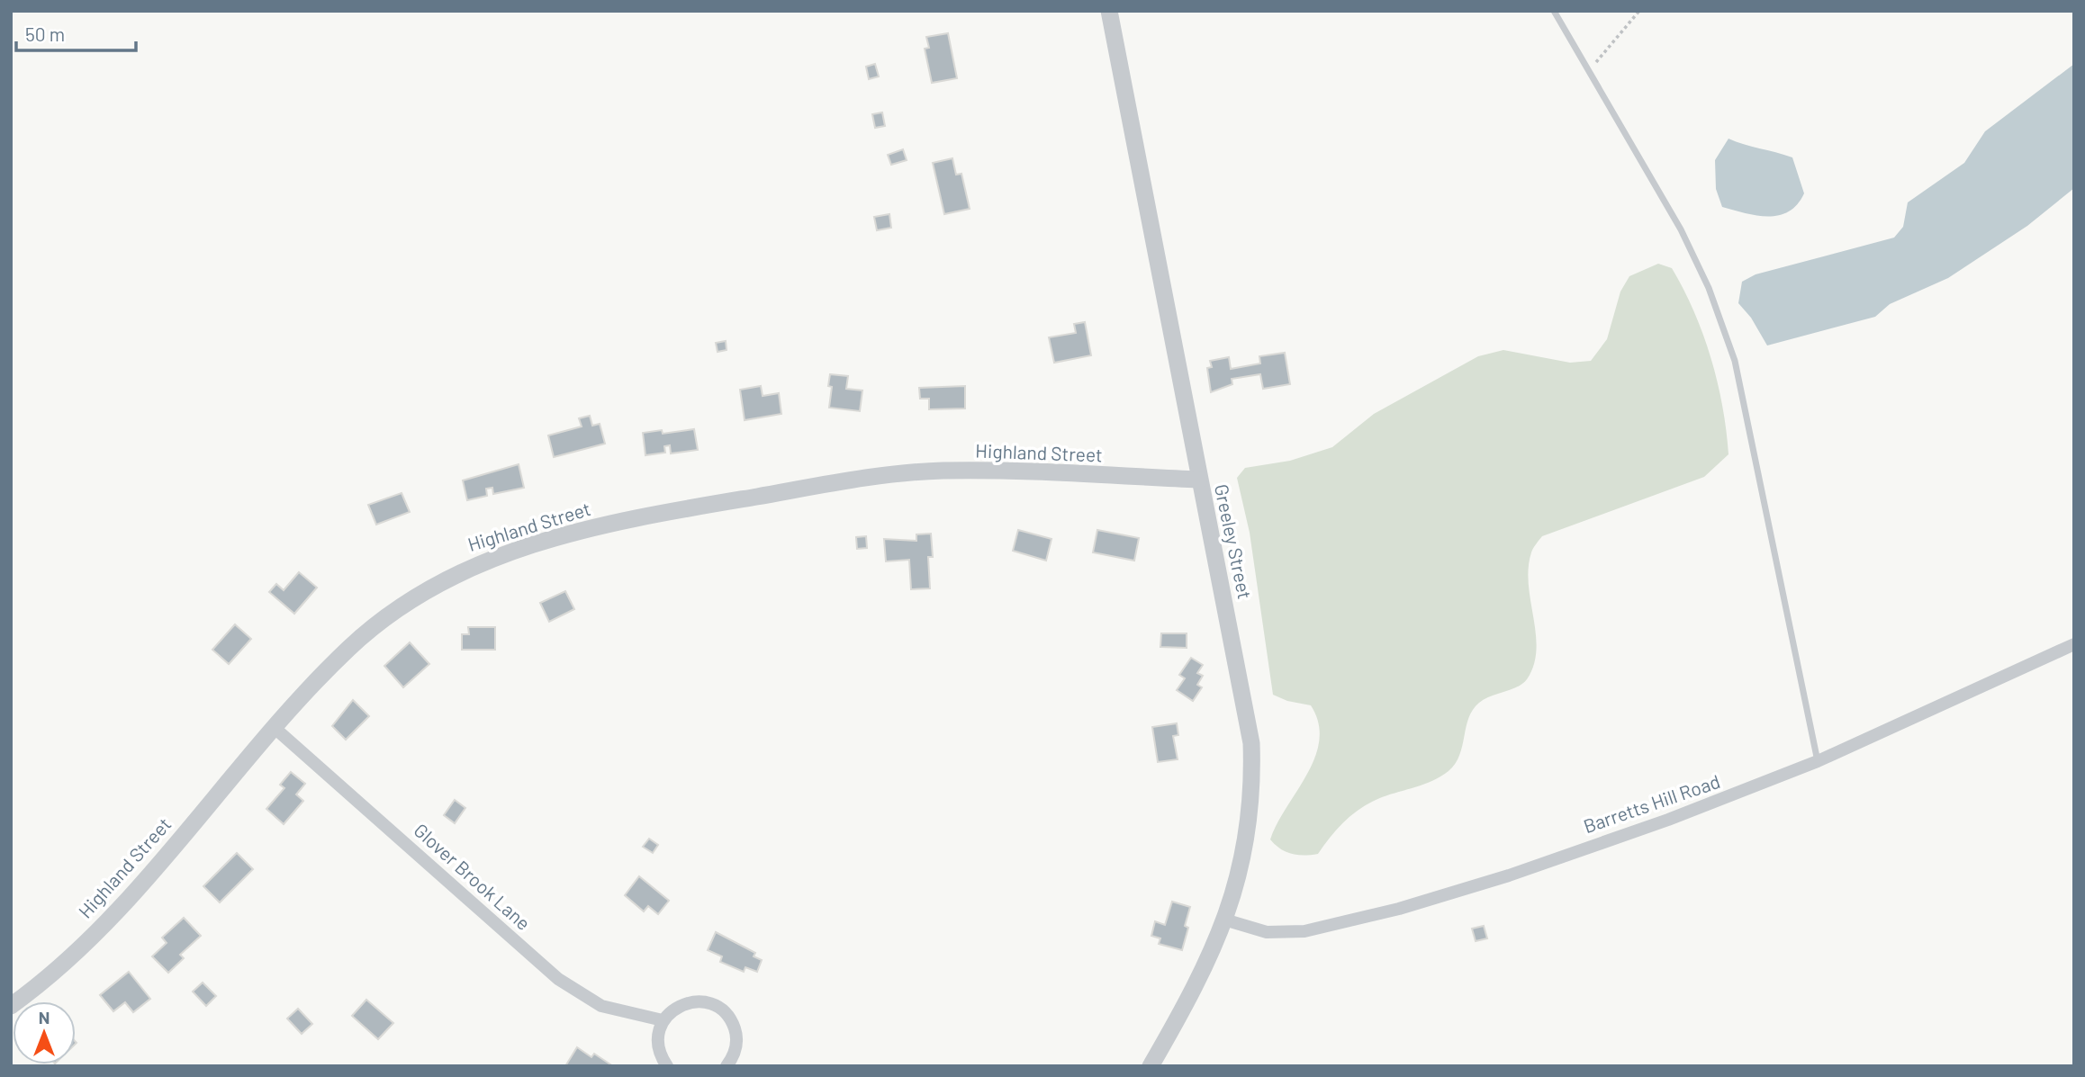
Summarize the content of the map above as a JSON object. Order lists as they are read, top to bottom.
{
  "streets": {
    "street": [
      "Highland Street",
      "Greeley Street",
      "Barretts Hill Road",
      "Glover Brook Lane"
    ]
  },
  "crossings": [
    ["Highland Street", "Greeley Street"],
    ["Highland Street", "Glover Brook Lane"],
    ["Greeley Street", "Barretts Hill Road"]
  ],
  "scale_bar": "50 m",
  "north": "top"
}
